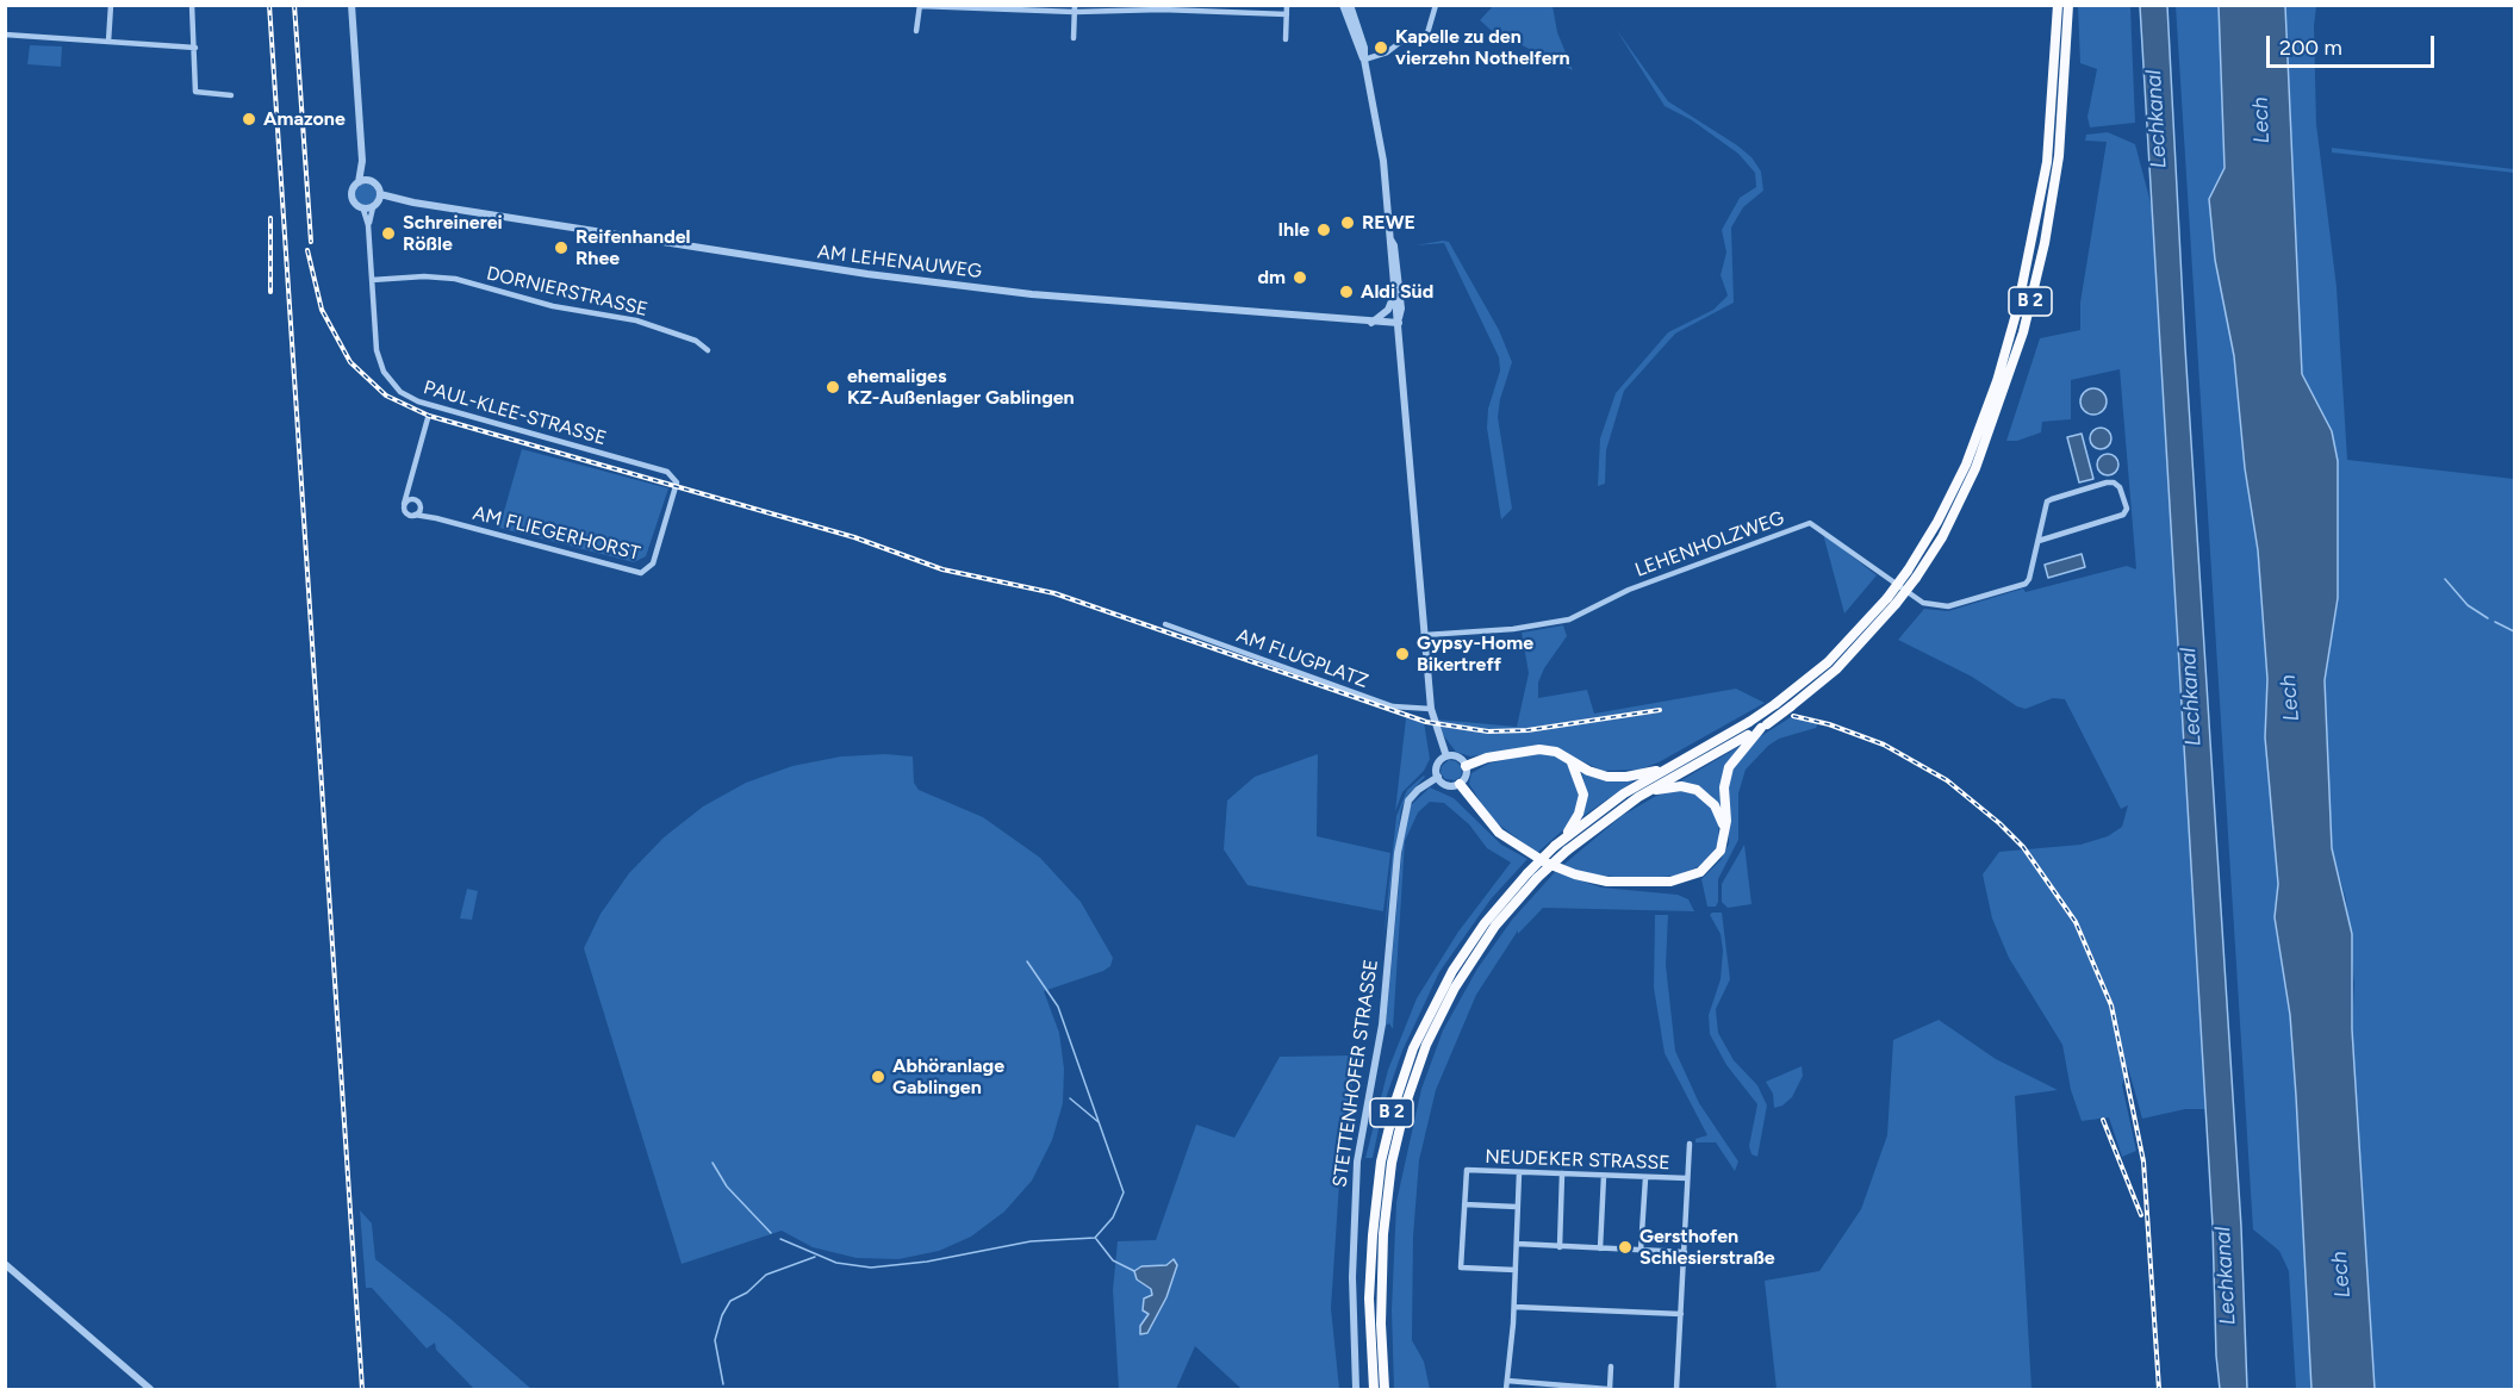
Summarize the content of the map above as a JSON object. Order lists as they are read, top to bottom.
{
  "streets": {
    "highway": ["B 2"],
    "street": [
      "AM LEHENAUWEG",
      "DORNIERSTRASSE",
      "PAUL-KLEE-STRASSE",
      "AM FLIEGERHORST",
      "LEHENHOLZWEG",
      "AM FLUGPLATZ",
      "STETTENHOFER STRASSE",
      "NEUDEKER STRASSE"
    ]
  },
  "crossings": [
    ["DORNIERSTRASSE", "PAUL-KLEE-STRASSE"],
    ["PAUL-KLEE-STRASSE", "AM FLIEGERHORST"]
  ],
  "water": ["Lechkanal", "Lech"],
  "places": [
    "Kapelle zu den vierzehn Nothelfern",
    "Amazone",
    "REWE",
    "Ihle",
    "Schreinerei Rößle",
    "Reifenhandel Rhee",
    "dm",
    "Aldi Süd",
    "ehemaliges KZ-Außenlager Gablingen",
    "Gypsy-Home Bikertreff",
    "Abhöranlage Gablingen",
    "Gersthofen Schlesierstraße"
  ],
  "scale_bar": "200 m"
}
